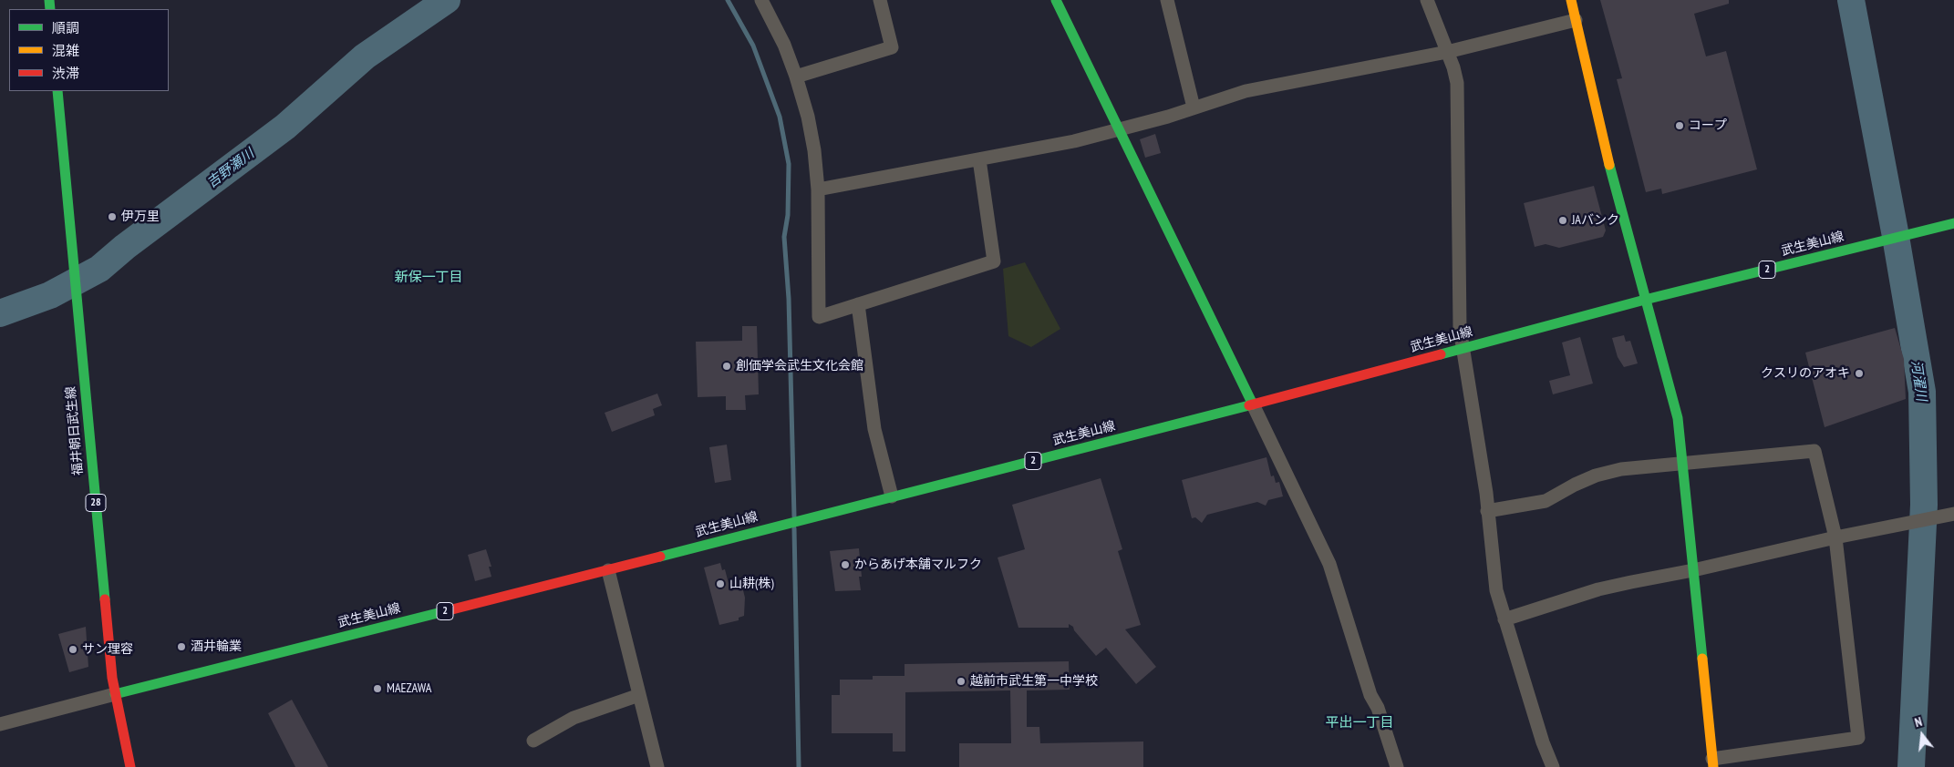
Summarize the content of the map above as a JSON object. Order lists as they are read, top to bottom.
{
  "streets": {
    "main road": [
      "武生美山線",
      "2",
      "福井朝日武生線",
      "28"
    ]
  },
  "crossings": [
    ["武生美山線", "福井朝日武生線"]
  ],
  "districts": ["新保一丁目", "平出一丁目"],
  "water": ["吉野瀬川", "河濯川"],
  "places": [
    "コープ",
    "伊万里",
    "JAバンク",
    "創価学会武生文化会館",
    "クスリのアオキ",
    "からあげ本舗マルフク",
    "山耕(株)",
    "酒井輪業",
    "サン理容",
    "越前市武生第一中学校",
    "MAEZAWA"
  ],
  "legend": ["順調", "混雑", "渋滞"],
  "north": "top"
}
